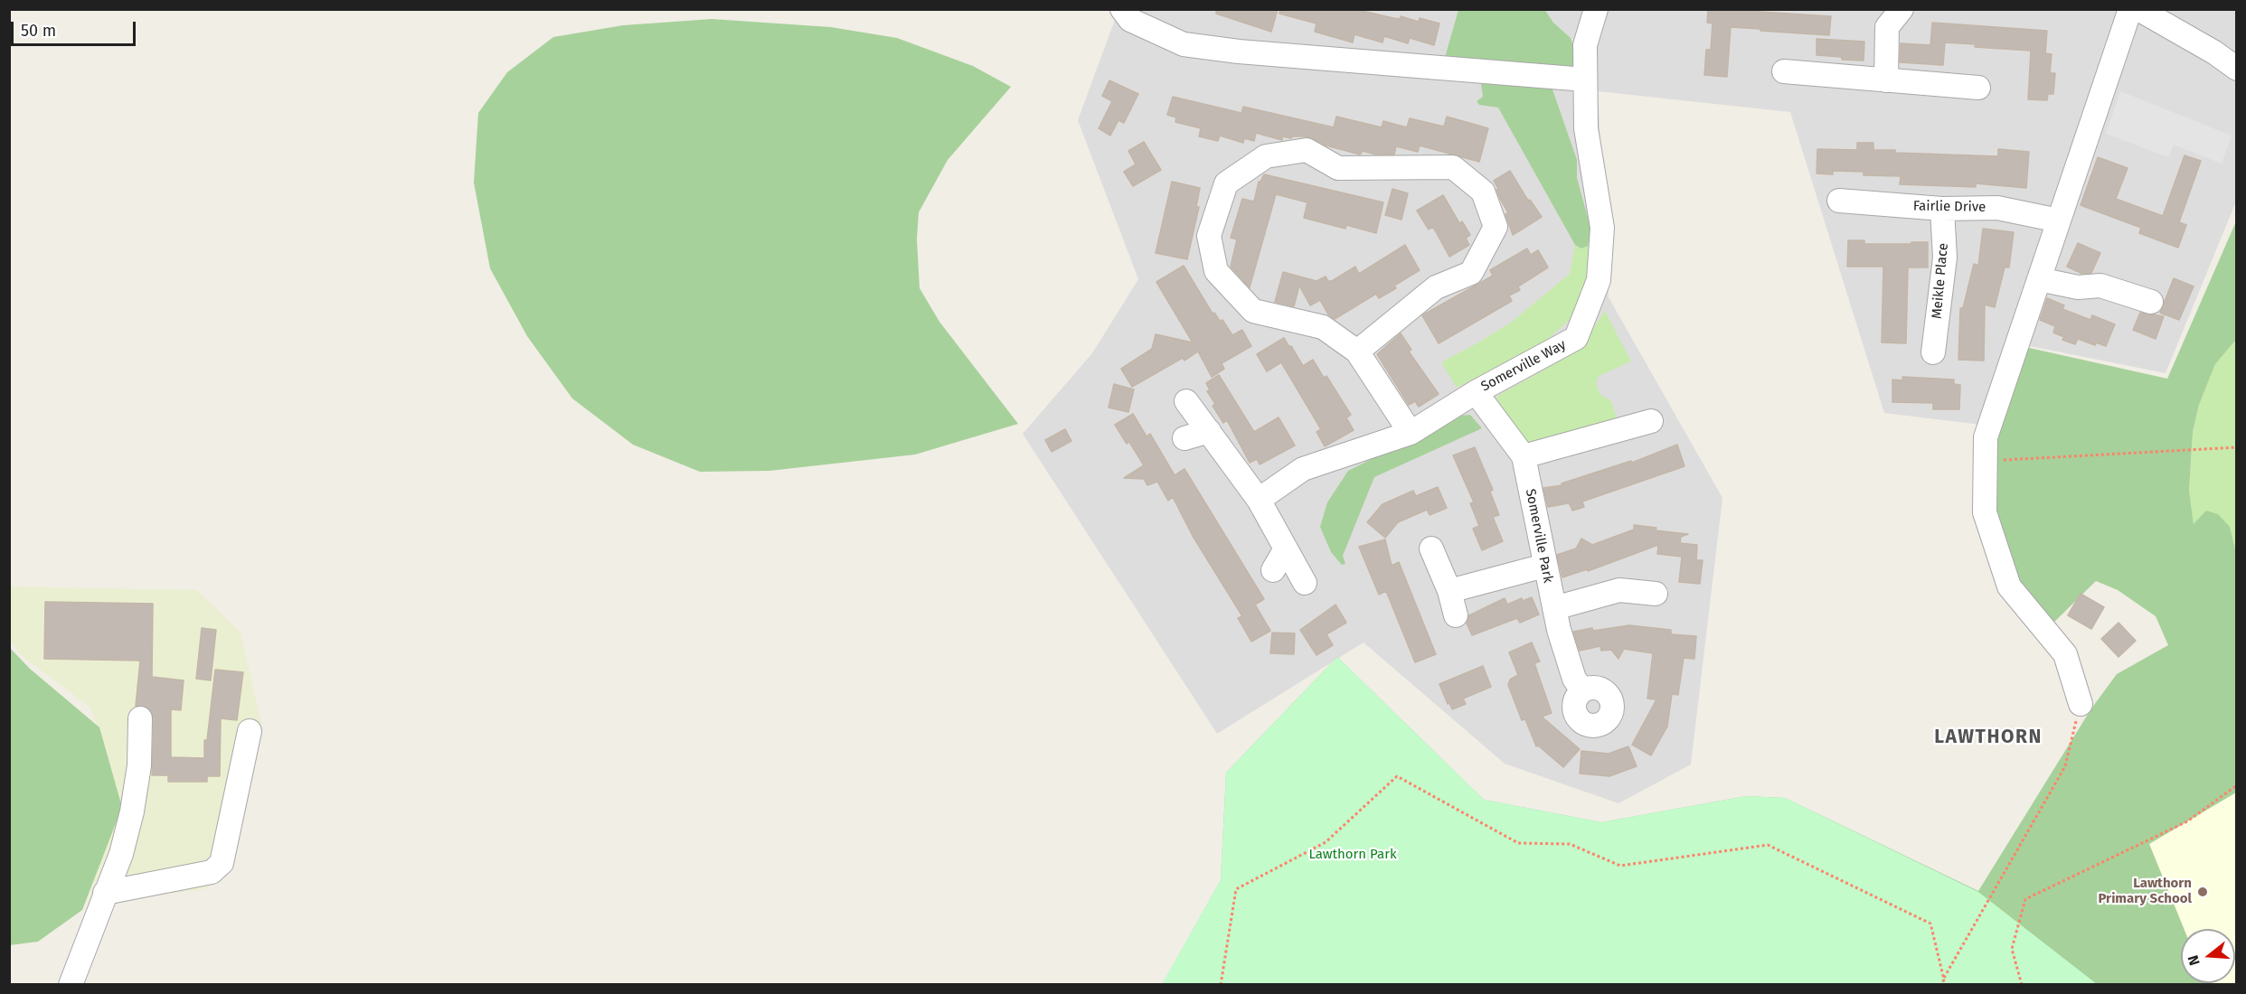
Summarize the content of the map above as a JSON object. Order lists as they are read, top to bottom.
{
  "streets": {
    "street": [
      "Fairlie Drive",
      "Meikle Place",
      "Somerville Way",
      "Somerville Park"
    ]
  },
  "crossings": [
    ["Fairlie Drive", "Meikle Place"],
    ["Somerville Way", "Somerville Park"]
  ],
  "districts": ["LAWTHORN"],
  "parks": ["Lawthorn Park"],
  "places": ["Lawthorn Primary School"],
  "scale_bar": "50 m",
  "north": "left"
}
